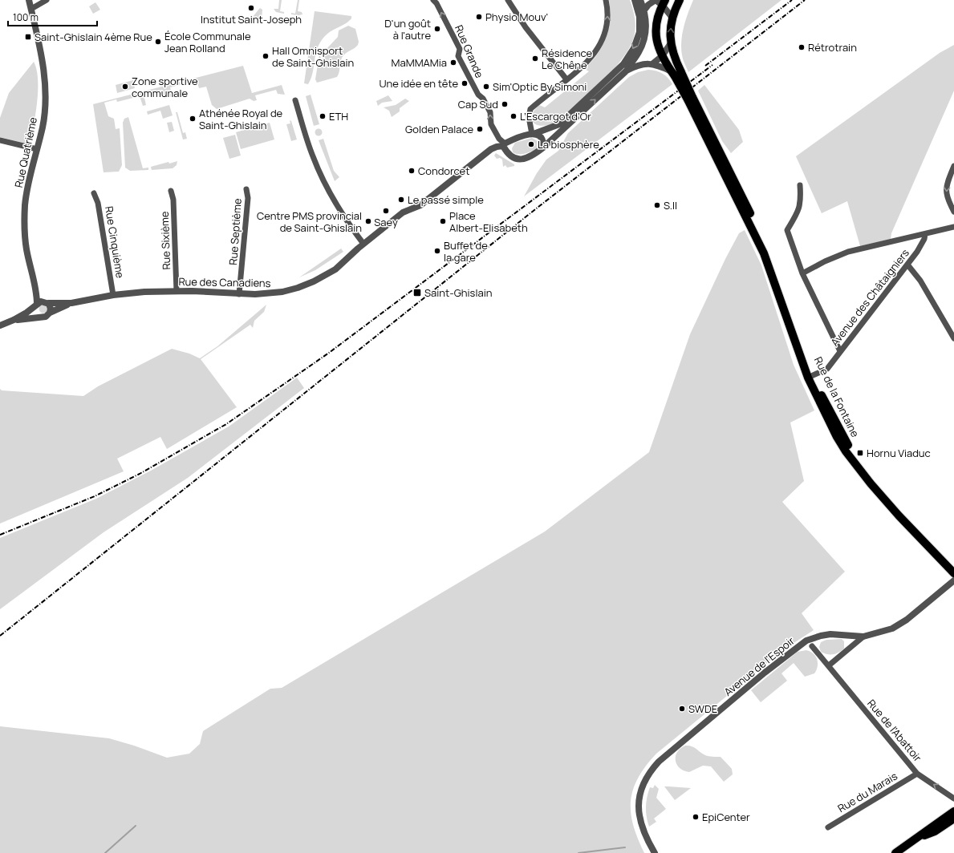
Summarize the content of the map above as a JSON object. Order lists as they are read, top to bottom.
{
  "streets": {
    "main road": ["Rue de la Fontaine"],
    "street": [
      "Rue Grande",
      "Rue Quatrième",
      "Rue Septième",
      "Rue Sixième",
      "Rue Cinquième",
      "Rue des Canadiens",
      "Avenue des Châtaigniers",
      "Avenue de l'Espoir",
      "Rue de l'Abattoir",
      "Rue du Marais"
    ]
  },
  "crossings": [
    ["Rue Quatrième", "Rue des Canadiens"],
    ["Rue Septième", "Rue des Canadiens"],
    ["Rue Sixième", "Rue des Canadiens"],
    ["Rue Cinquième", "Rue des Canadiens"],
    ["Avenue des Châtaigniers", "Rue de la Fontaine"],
    ["Rue de l'Abattoir", "Rue du Marais"]
  ],
  "one_way": ["Rue Grande"],
  "places": {
    "other": [
      "Institut Saint-Joseph",
      "Physio Mouv'",
      "D'un goût à l'autre",
      "École Communale Jean Rolland",
      "Rétrotrain",
      "Hall Omnisport de Saint-Ghislain",
      "Résidence Le Chêne",
      "MaMMAMia",
      "Une idée en tête",
      "Zone sportive communale",
      "Sim'Optic By Simoni",
      "Cap Sud",
      "ETH",
      "L’Escargot d’Or",
      "Athénée Royal de Saint-Ghislain",
      "Golden Palace",
      "La biosphère",
      "Condorcet",
      "Le passé simple",
      "S.II",
      "Saey",
      "Centre PMS provincial de Saint-Ghislain",
      "Place Albert-Elisabeth",
      "Buffet de la gare",
      "SWDE",
      "EpiCenter"
    ],
    "transit": ["Saint-Ghislain 4ème Rue", "Saint-Ghislain", "Hornu Viaduc"]
  },
  "scale_bar": "100 m"
}
